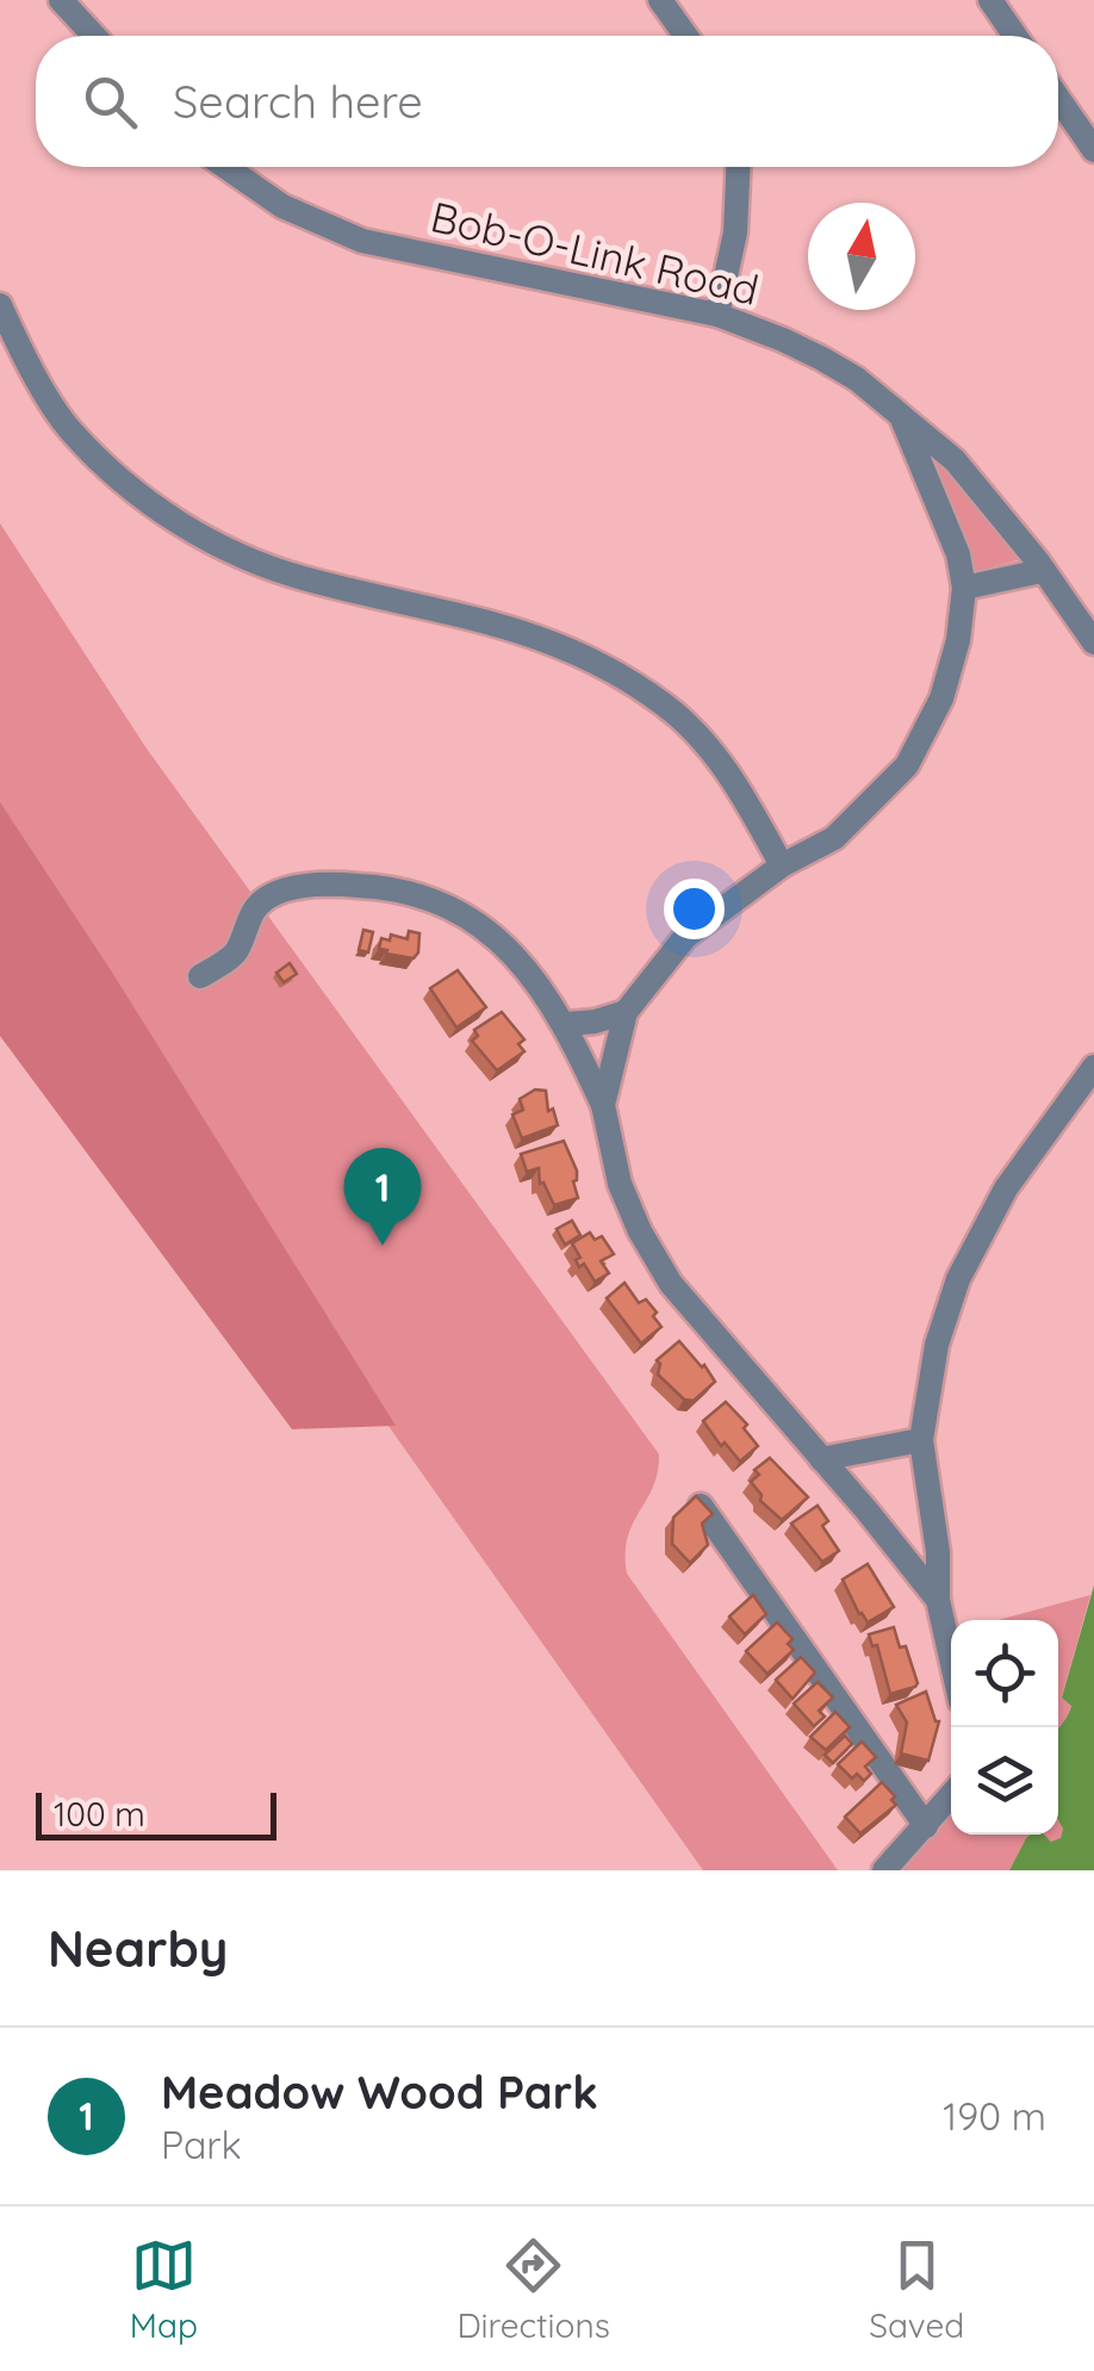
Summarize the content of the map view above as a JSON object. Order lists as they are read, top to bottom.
{
  "streets": {
    "street": ["Bob-O-Link Road"]
  },
  "scale_bar": "100 m",
  "north": "top",
  "page": {
    "search": "Search here",
    "pins": "1",
    "scale": "100 m",
    "heading": "Nearby",
    "list": [
      {
        "mark": "1",
        "name": "Meadow Wood Park",
        "note": "Park",
        "value": "190 m"
      }
    ],
    "nav": ["Map", "Directions", "Saved"]
  }
}
